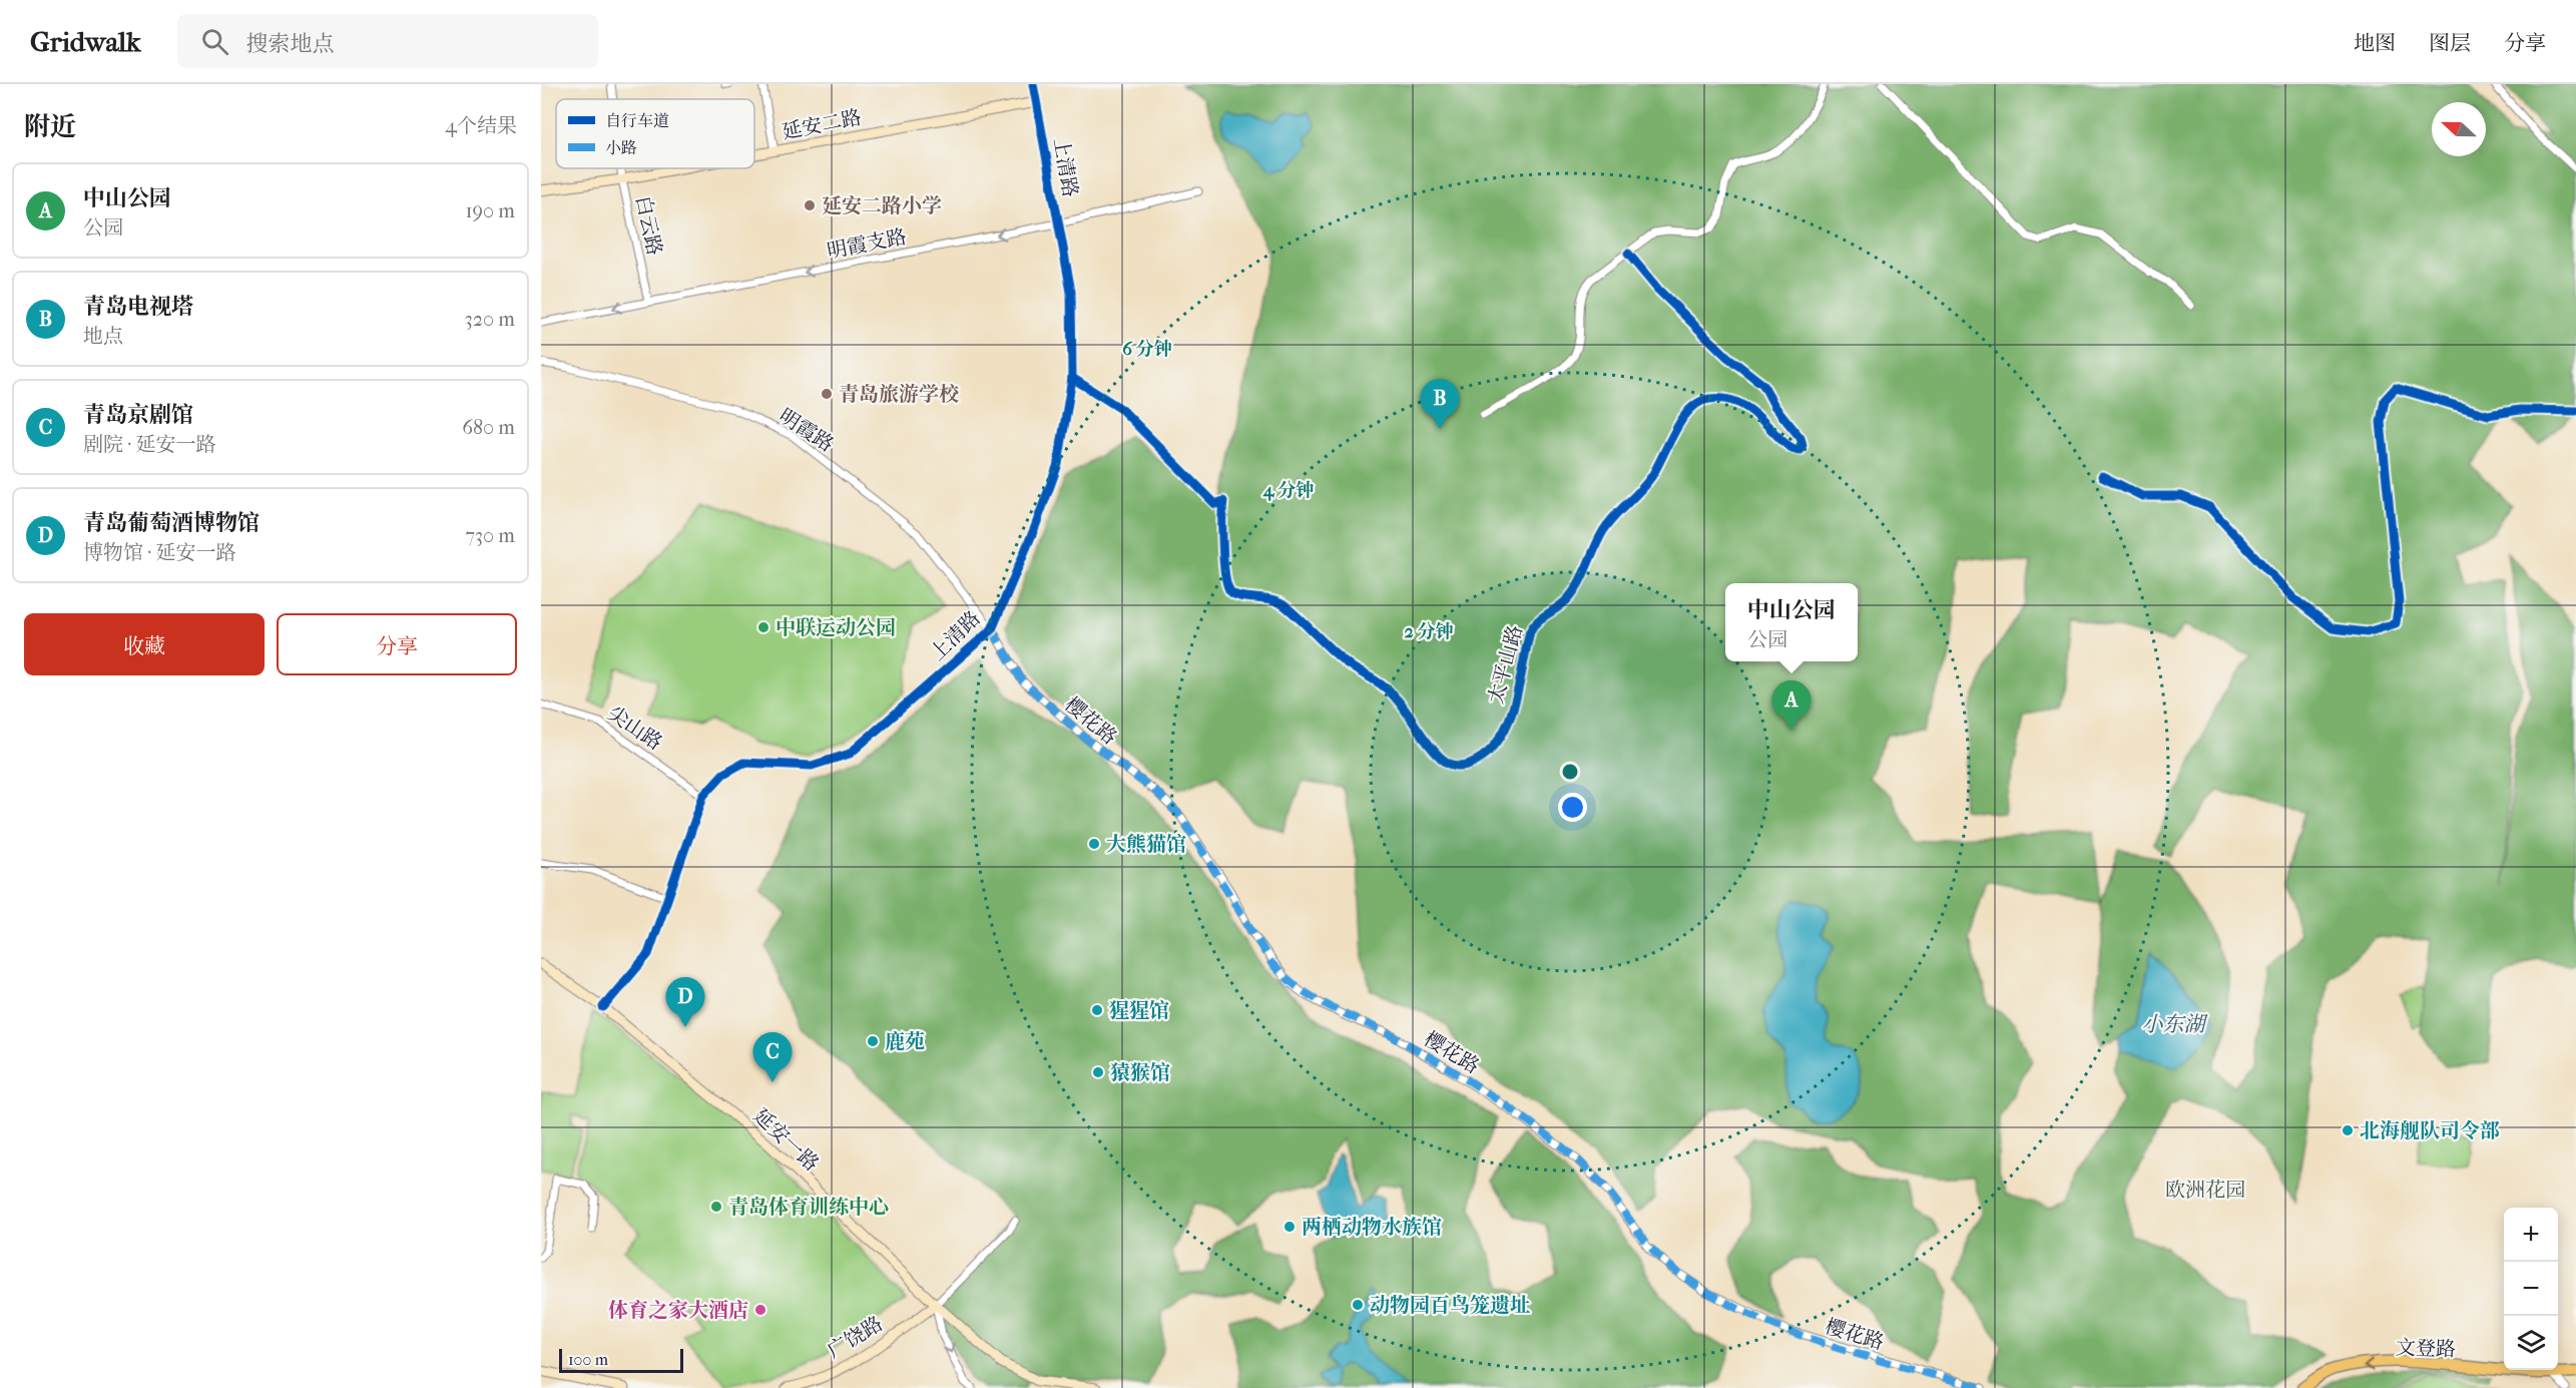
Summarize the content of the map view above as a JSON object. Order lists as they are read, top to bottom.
{
  "streets": {
    "main road": ["文登路"],
    "street": [
      "延安二路",
      "上清路",
      "白云路",
      "明霞支路",
      "明霞路",
      "太平山路",
      "樱花路",
      "尖山路",
      "延安一路",
      "广饶路"
    ]
  },
  "crossings": [
    ["延安二路", "上清路"],
    ["延安二路", "白云路"],
    ["上清路", "明霞支路"],
    ["上清路", "明霞路"],
    ["上清路", "太平山路"],
    ["上清路", "樱花路"],
    ["上清路", "尖山路"],
    ["上清路", "延安一路"],
    ["白云路", "明霞支路"],
    ["明霞路", "樱花路"],
    ["延安一路", "广饶路"]
  ],
  "one_way": ["明霞支路", "文登路"],
  "water": ["小东湖"],
  "parks": ["欧洲花园"],
  "places": [
    "延安二路小学",
    "青岛旅游学校",
    "中联运动公园",
    "大熊猫馆",
    "猩猩馆",
    "鹿苑",
    "猿猴馆",
    "北海舰队司令部",
    "青岛体育训练中心",
    "两栖动物水族馆",
    "动物园百鸟笼遗址",
    "体育之家大酒店"
  ],
  "legend": ["自行车道", "小路"],
  "scale_bar": "100 m",
  "north": "left",
  "page": {
    "header": "Gridwalk",
    "search": "搜索地点",
    "nav": ["地图", "图层", "分享"],
    "heading": ["附近", "4个结果"],
    "list": [
      {
        "mark": "A",
        "name": "中山公园",
        "note": "公园",
        "value": "190 m"
      },
      {
        "mark": "B",
        "name": "青岛电视塔",
        "note": "地点",
        "value": "320 m"
      },
      {
        "mark": "C",
        "name": "青岛京剧馆",
        "note": "剧院 · 延安一路",
        "value": "680 m"
      },
      {
        "mark": "D",
        "name": "青岛葡萄酒博物馆",
        "note": "博物馆 · 延安一路",
        "value": "730 m"
      }
    ],
    "pins": [
      "B",
      "A",
      "D",
      "C"
    ],
    "popup": ["中山公园", "公园"],
    "buttons": ["收藏", "分享"],
    "map_buttons": ["+", "−"],
    "scale": "100 m"
  },
  "rings": ["6 分钟", "4 分钟", "2 分钟"]
}
